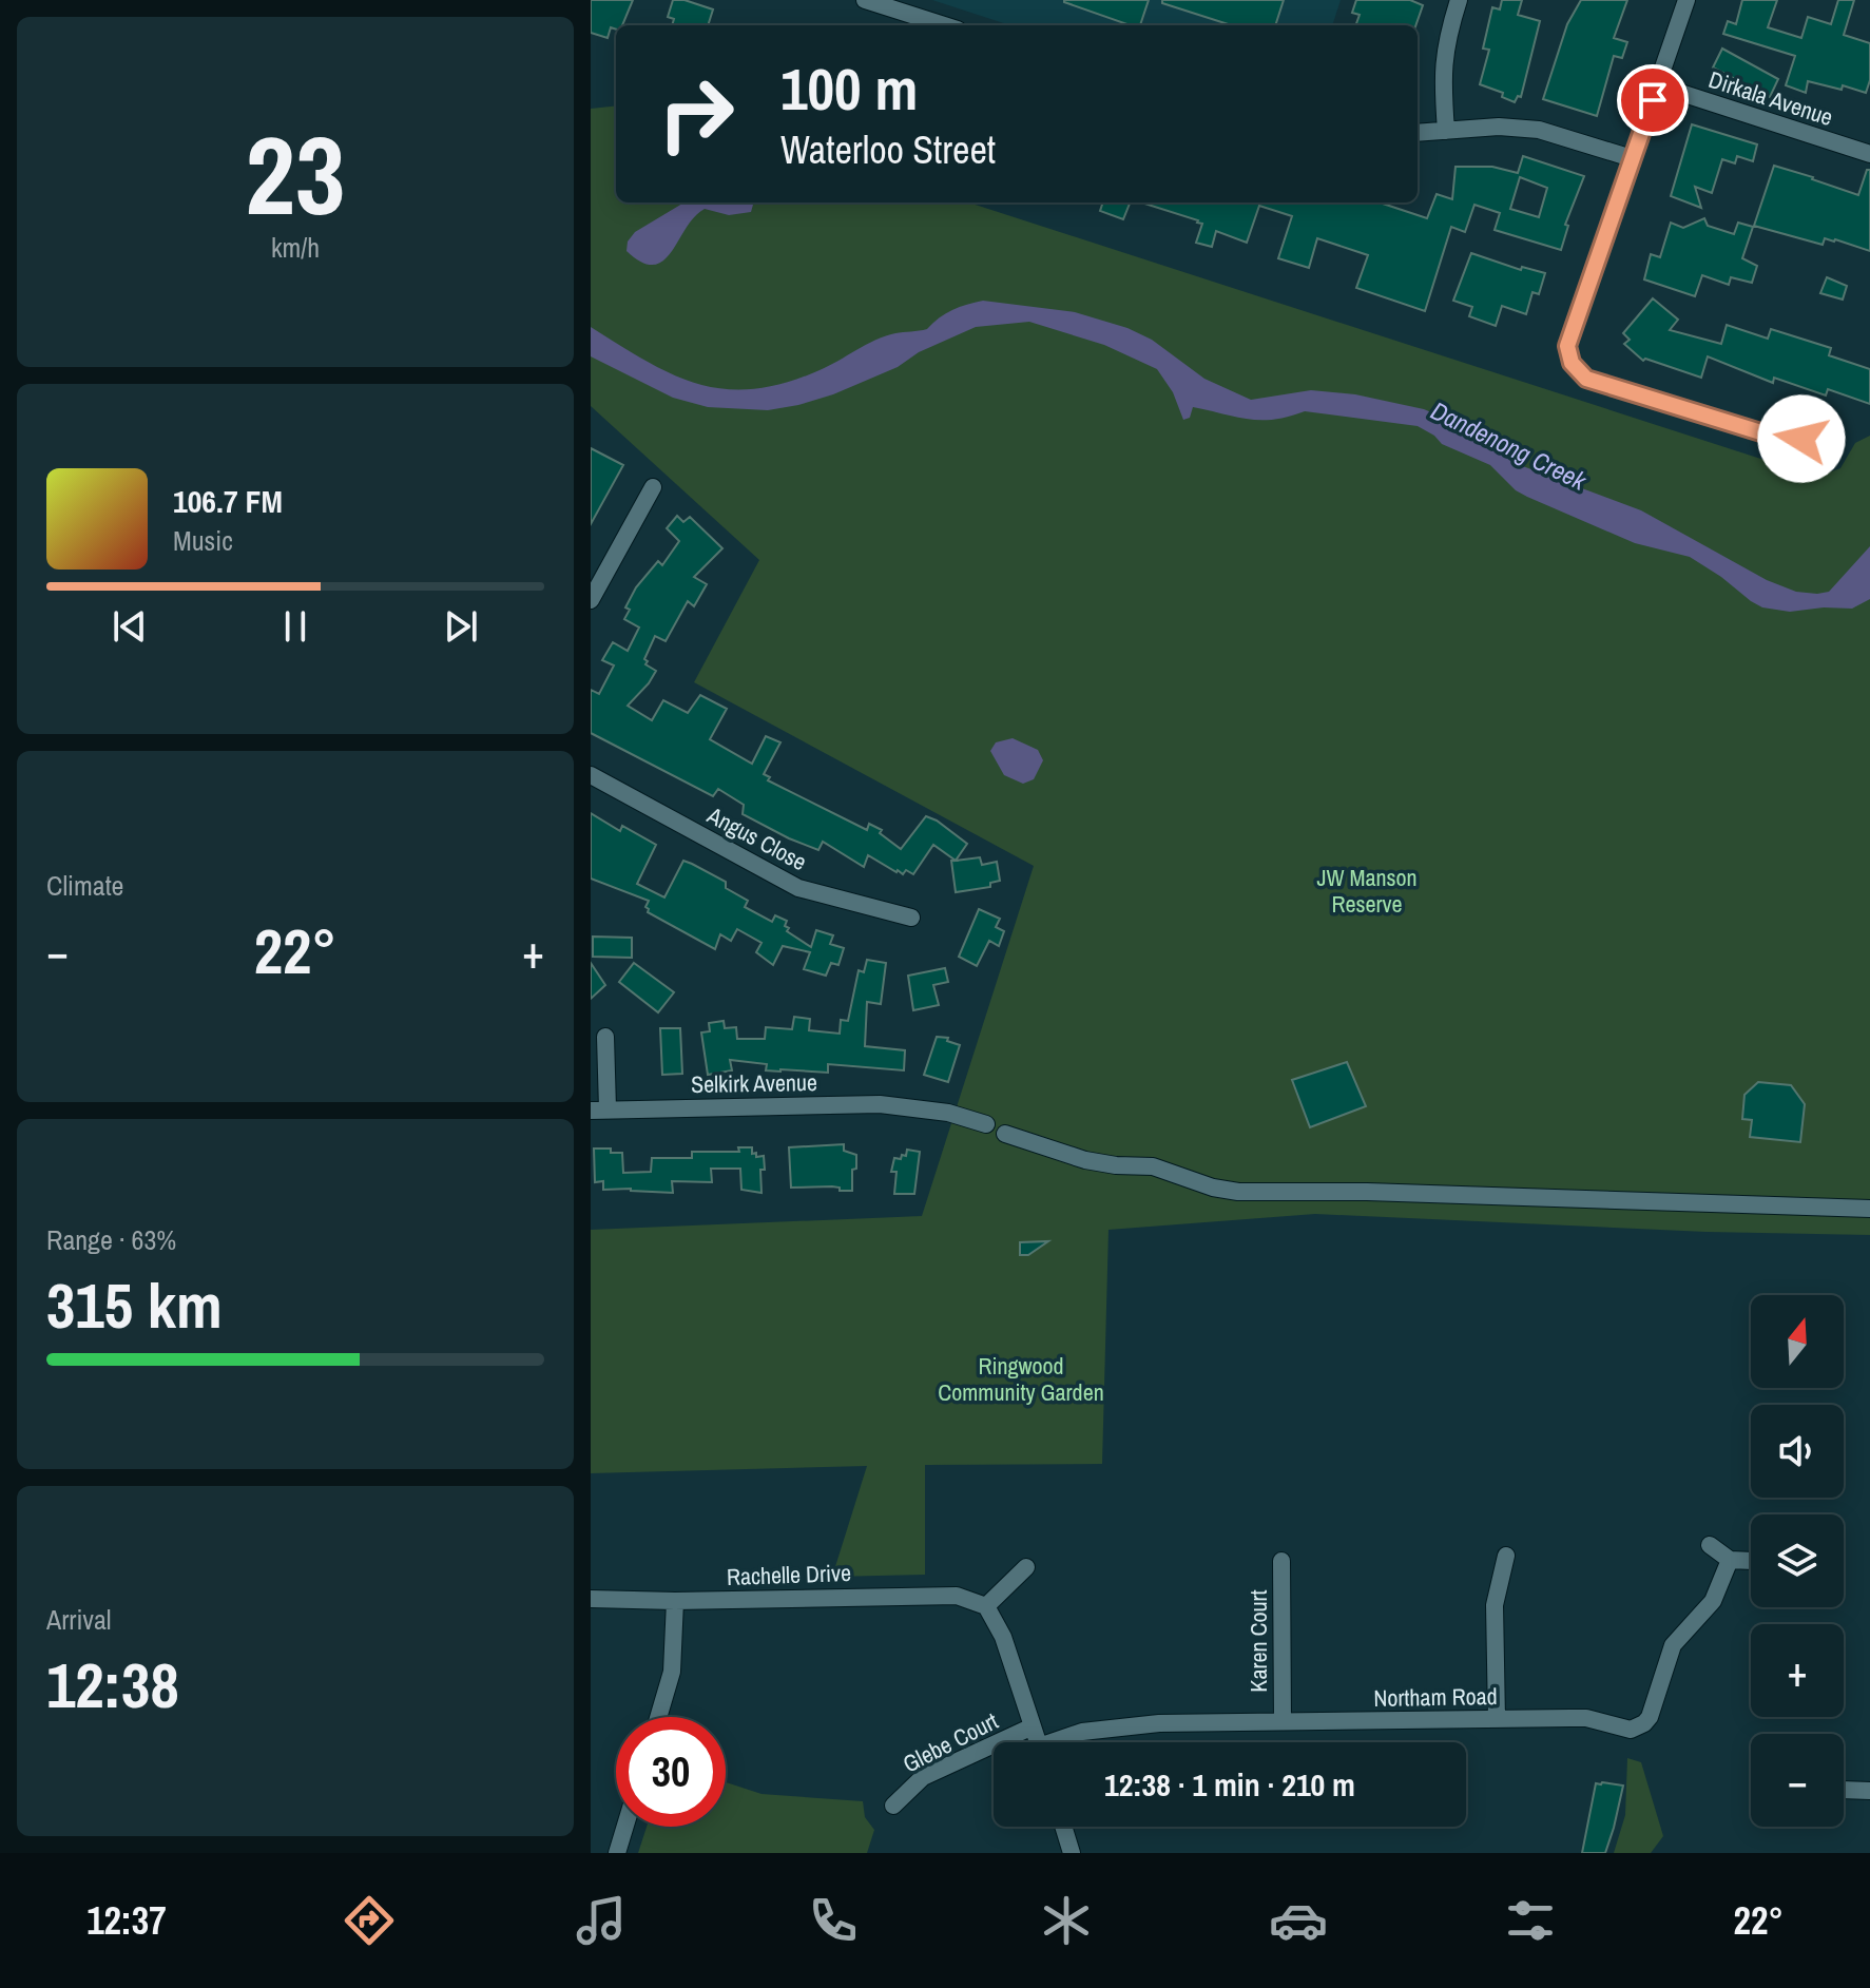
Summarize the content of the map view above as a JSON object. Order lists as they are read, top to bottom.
{
  "streets": {
    "street": [
      "Dirkala Avenue",
      "Angus Close",
      "Selkirk Avenue",
      "Rachelle Drive",
      "Karen Court",
      "Northam Road",
      "Glebe Court"
    ]
  },
  "crossings": [
    ["Karen Court", "Northam Road"]
  ],
  "water": ["Dandenong Creek"],
  "parks": ["JW Manson Reserve", "Ringwood Community Garden"],
  "north": "top",
  "page": {
    "tile": [
      ["23", "km/h"],
      "Climate",
      ["Range · 63%", "315 km"],
      ["Arrival", "12:38"]
    ],
    "turn": ["100 m", "Waterloo Street"],
    "song": ["106.7 FM", "Music"],
    "heat": ["−", "22°", "+"],
    "map_buttons": ["+", "−"],
    "limit": "30",
    "trip": "12:38 · 1 min · 210 m",
    "tabs": ["12:37", "22°"]
  }
}
